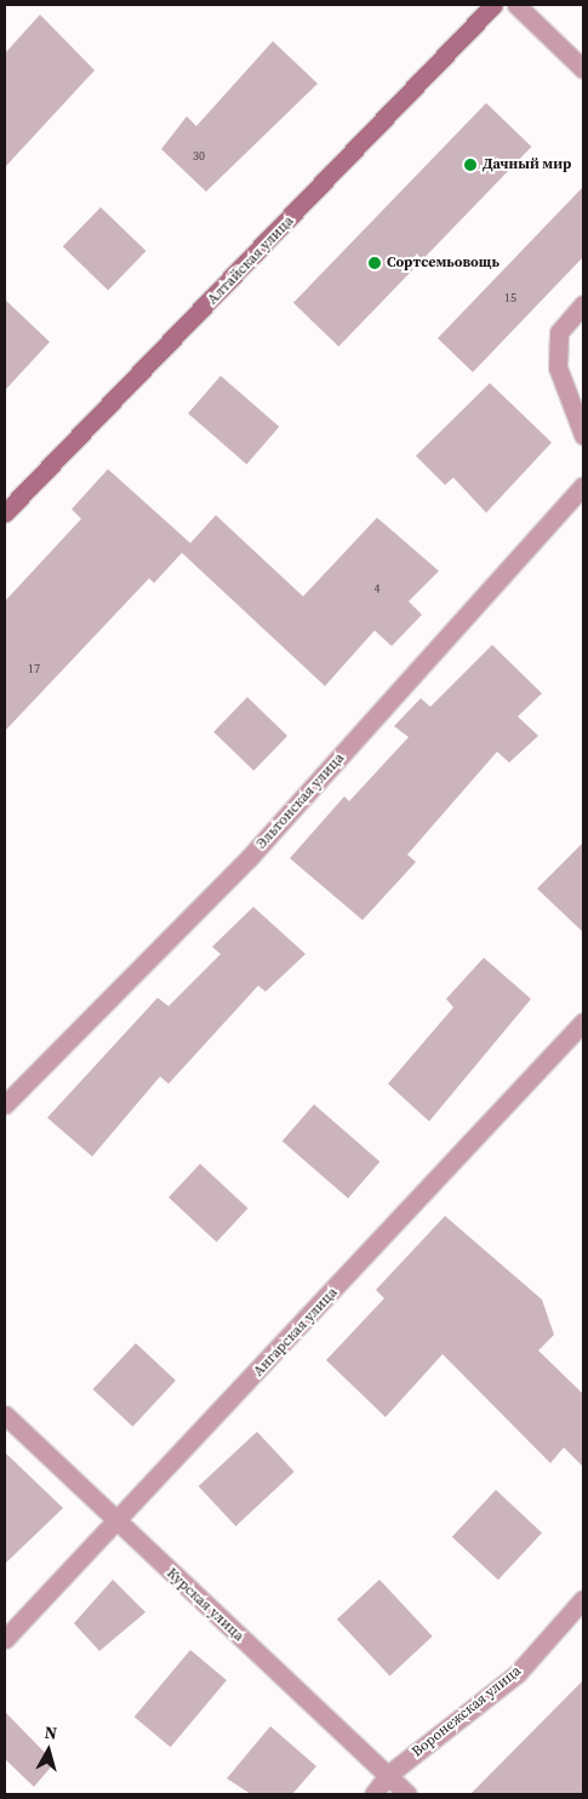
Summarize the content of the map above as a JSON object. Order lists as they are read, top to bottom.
{
  "streets": {
    "street": [
      "Алтайская улица",
      "Эльтонская улица",
      "Ангарская улица",
      "Курская улица",
      "Воронежская улица"
    ]
  },
  "crossings": [
    ["Ангарская улица", "Курская улица"],
    ["Курская улица", "Воронежская улица"]
  ],
  "places": ["Дачный мир", "Сортсемьовощь"],
  "house_numbers": [
    "30",
    "15",
    "4",
    "17"
  ],
  "north": "top"
}
